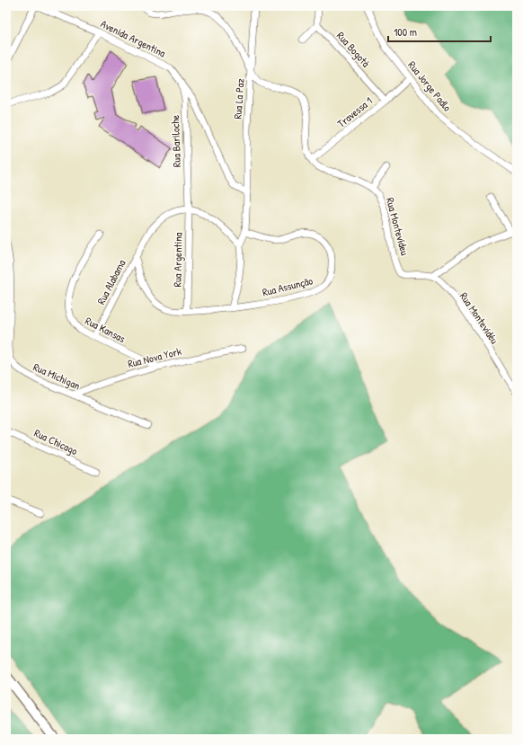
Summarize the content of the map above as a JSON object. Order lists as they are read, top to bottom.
{
  "streets": {
    "street": [
      "Avenida Argentina",
      "Rua Bogotá",
      "Rua Jorge Padlo",
      "Rua La Paz",
      "Travessa 1",
      "Rua Bariloche",
      "Rua Montevídeu",
      "Rua Argentina",
      "Rua Alabama",
      "Rua Assunção",
      "Rua Montevidéu",
      "Rua Kansas",
      "Rua Nova York",
      "Rua Michigan",
      "Rua Chicago"
    ]
  },
  "crossings": [
    ["Avenida Argentina", "Rua Bariloche"],
    ["Rua Bogotá", "Travessa 1"],
    ["Rua Jorge Padlo", "Travessa 1"],
    ["Rua Bariloche", "Rua Argentina"],
    ["Rua Bariloche", "Rua Alabama"],
    ["Rua Montevídeu", "Rua Montevidéu"],
    ["Rua Argentina", "Rua Alabama"],
    ["Rua Argentina", "Rua Assunção"],
    ["Rua Alabama", "Rua Assunção"],
    ["Rua Alabama", "Rua Kansas"],
    ["Rua Kansas", "Rua Nova York"],
    ["Rua Nova York", "Rua Michigan"]
  ],
  "scale_bar": "100 m"
}
